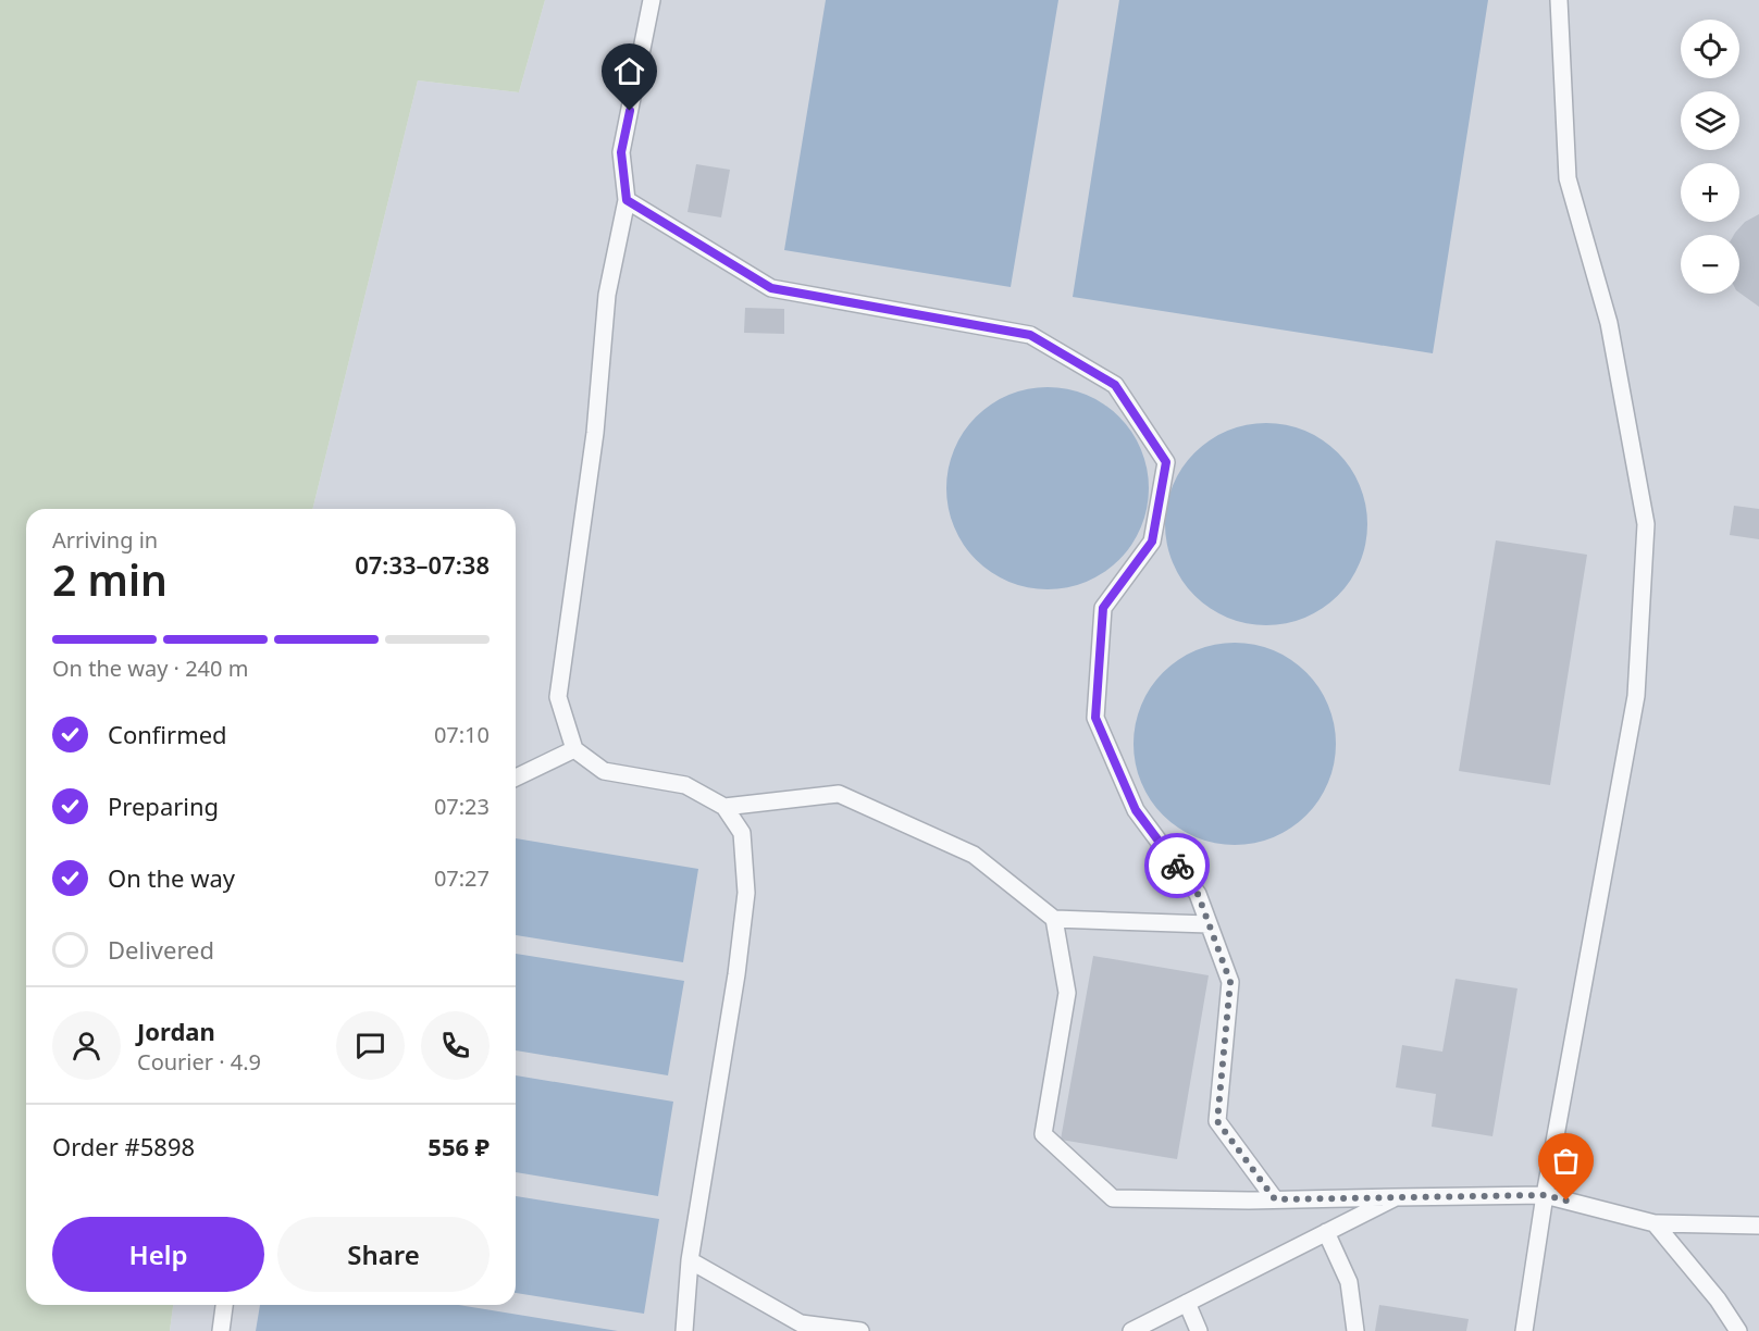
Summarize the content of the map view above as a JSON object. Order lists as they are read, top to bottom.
{
  "page": {
    "map_buttons": ["+", "−"],
    "heading": ["2 min", "Arriving in", "07:33–07:38"],
    "panel": [
      "Jordan",
      "Courier · 4.9",
      "Order #5898",
      "556 ₽"
    ],
    "bar": "On the way · 240 m",
    "list": [
      ["Confirmed", "07:10"],
      ["Preparing", "07:23"],
      ["On the way", "07:27"],
      "Delivered"
    ],
    "buttons": ["Help", "Share"]
  }
}
